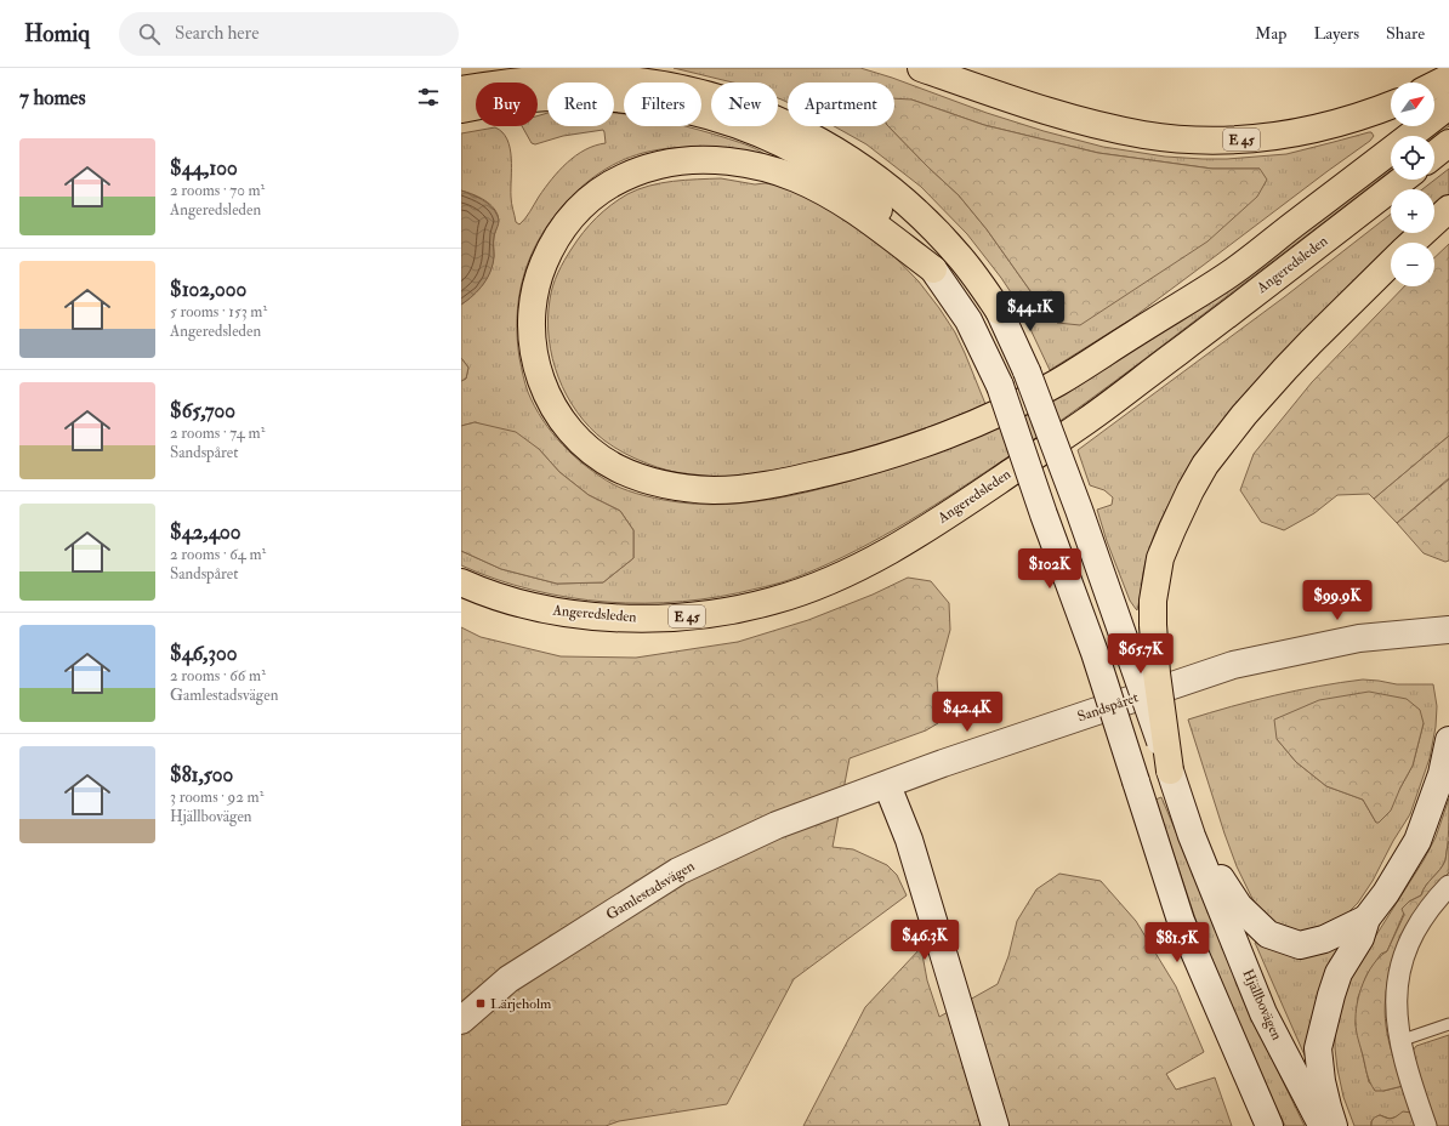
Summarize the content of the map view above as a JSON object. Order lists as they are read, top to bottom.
{
  "streets": {
    "highway": ["E 45", "Angeredsleden"],
    "main road": ["Sandspåret", "Gamlestadsvägen", "Hjällbovägen"]
  },
  "crossings": [
    ["Sandspåret", "Gamlestadsvägen"]
  ],
  "places": {
    "transit": ["Lärjeholm"]
  },
  "north": "top right",
  "page": {
    "header": "Homiq",
    "search": "Search here",
    "nav": ["Map", "Layers", "Share"],
    "heading": "7 homes",
    "map_buttons": ["+", "−"],
    "chip": [
      "Buy",
      "Rent",
      "Filters",
      "New",
      "Apartment"
    ],
    "list": [
      {
        "name": "$44,100",
        "note": "2 rooms · 70 m² · Angeredsleden"
      },
      {
        "name": "$102,000",
        "note": "5 rooms · 153 m² · Angeredsleden"
      },
      {
        "name": "$65,700",
        "note": "2 rooms · 74 m² · Sandspåret"
      },
      {
        "name": "$42,400",
        "note": "2 rooms · 64 m² · Sandspåret"
      },
      {
        "name": "$46,300",
        "note": "2 rooms · 66 m² · Gamlestadsvägen"
      },
      {
        "name": "$81,500",
        "note": "3 rooms · 92 m² · Hjällbovägen"
      }
    ],
    "price": [
      "$44.1K",
      "$102K",
      "$99.9K",
      "$65.7K",
      "$42.4K",
      "$46.3K",
      "$81.5K"
    ]
  }
}
